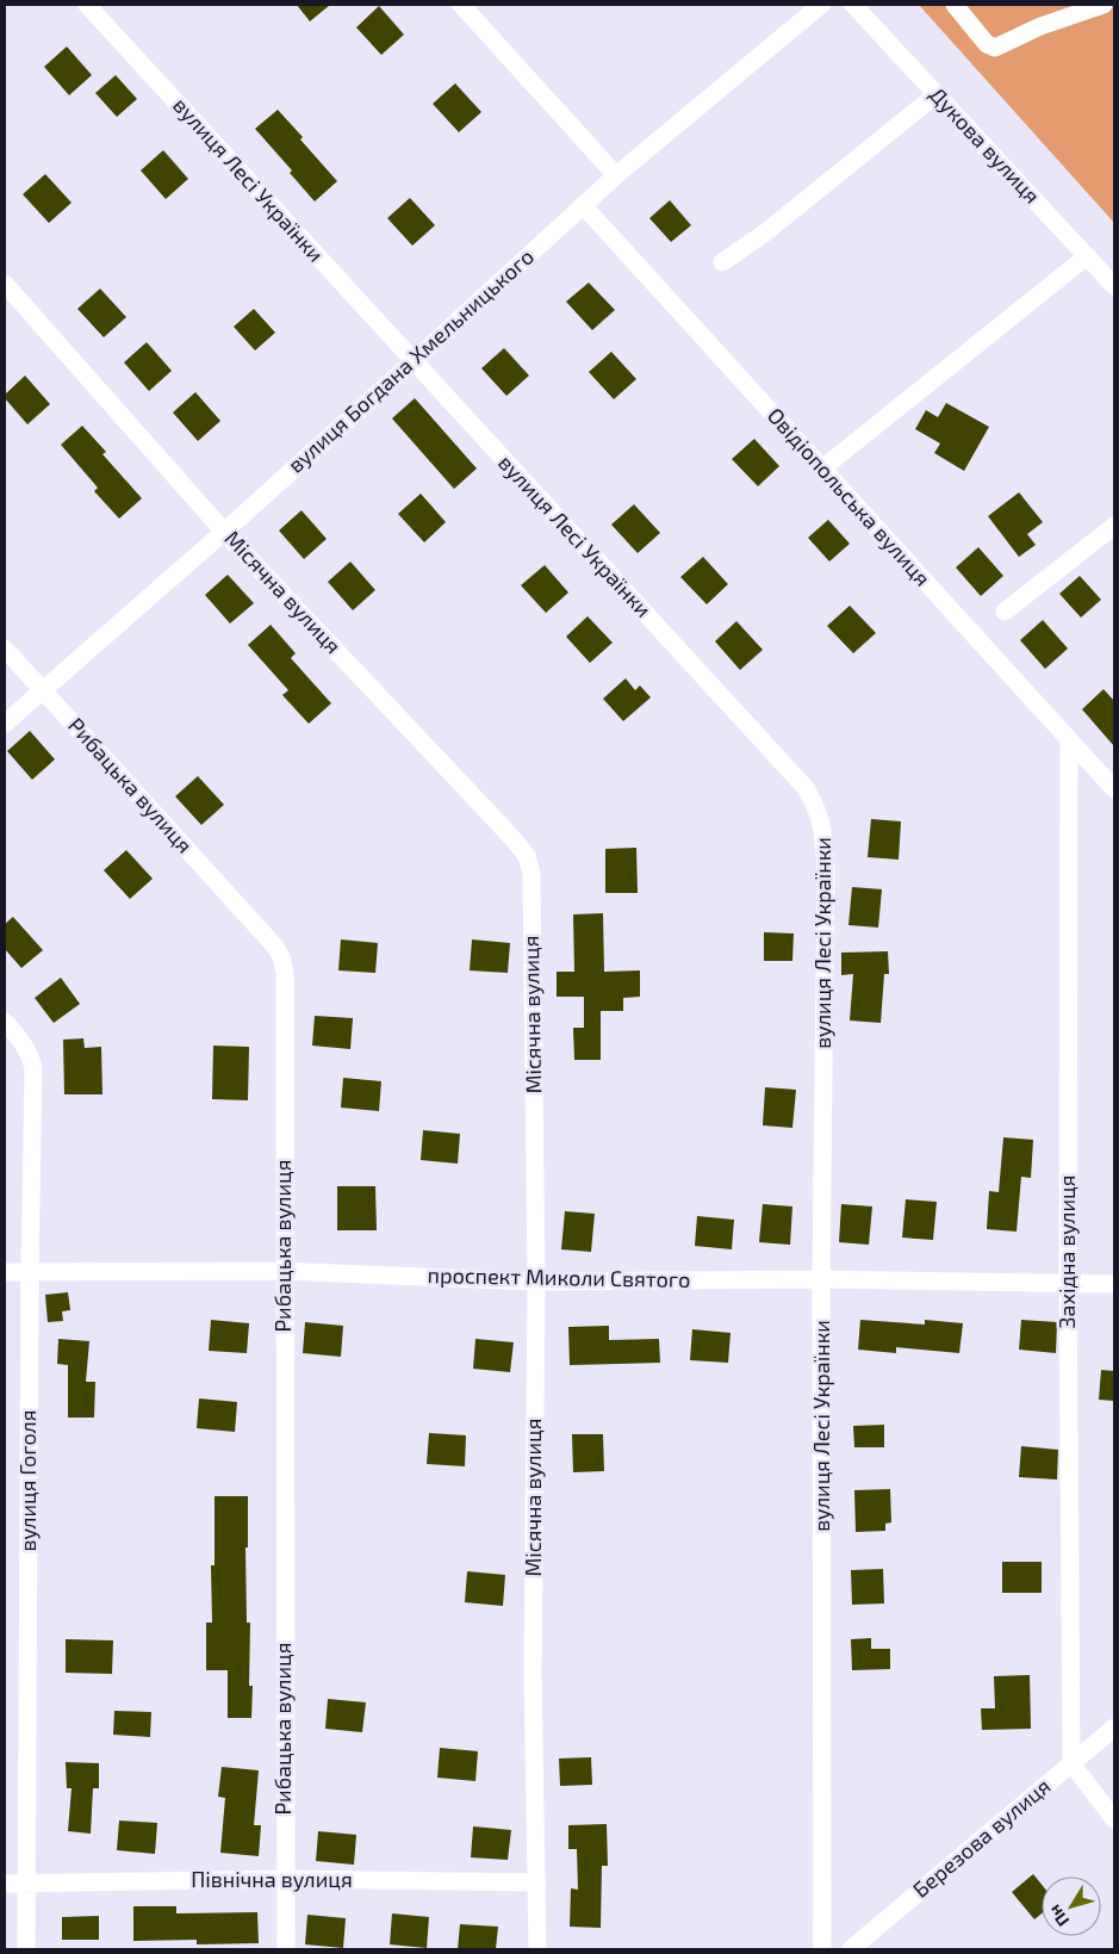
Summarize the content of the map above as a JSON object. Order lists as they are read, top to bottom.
{
  "streets": {
    "street": [
      "Дукова вулиця",
      "вулиця Лесі Українки",
      "вулиця Богдана Хмельницького",
      "Овідіопольська вулиця",
      "Місячна вулиця",
      "Рибацька вулиця",
      "Західна вулиця",
      "проспект Миколи Святого",
      "вулиця Гоголя",
      "Березова вулиця",
      "Північна вулиця"
    ]
  },
  "crossings": [
    ["вулиця Лесі Українки", "вулиця Богдана Хмельницького"],
    ["вулиця Лесі Українки", "проспект Миколи Святого"],
    ["вулиця Богдана Хмельницького", "Овідіопольська вулиця"],
    ["вулиця Богдана Хмельницького", "Місячна вулиця"],
    ["вулиця Богдана Хмельницького", "Рибацька вулиця"],
    ["Овідіопольська вулиця", "Західна вулиця"],
    ["Місячна вулиця", "проспект Миколи Святого"],
    ["Місячна вулиця", "Північна вулиця"],
    ["Рибацька вулиця", "проспект Миколи Святого"],
    ["Рибацька вулиця", "Північна вулиця"],
    ["Західна вулиця", "проспект Миколи Святого"],
    ["Західна вулиця", "Березова вулиця"],
    ["проспект Миколи Святого", "вулиця Гоголя"],
    ["вулиця Гоголя", "Північна вулиця"]
  ],
  "north": "bottom left"
}
